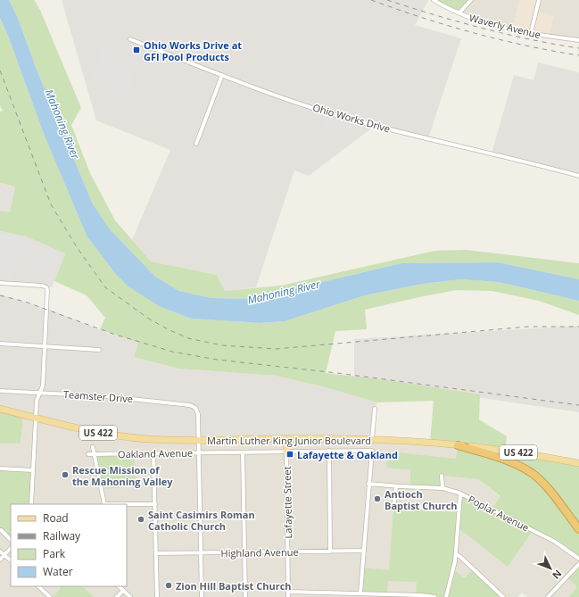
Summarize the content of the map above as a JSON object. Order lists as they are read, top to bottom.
{
  "streets": {
    "main road": ["US 422", "Martin Luther King Junior Boulevard"],
    "street": [
      "Waverly Avenue",
      "Ohio Works Drive",
      "Teamster Drive",
      "Oakland Avenue",
      "Lafayette Street",
      "Poplar Avenue",
      "Highland Avenue"
    ]
  },
  "crossings": [
    ["Teamster Drive", "Martin Luther King Junior Boulevard"],
    ["Oakland Avenue", "Lafayette Street"],
    ["Oakland Avenue", "Poplar Avenue"],
    ["Lafayette Street", "Highland Avenue"]
  ],
  "water": ["Mahoning River"],
  "places": {
    "transit": ["Ohio Works Drive at GFI Pool Products", "Lafayette & Oakland"],
    "other": [
      "Rescue Mission of the Mahoning Valley",
      "Antioch Baptist Church",
      "Saint Casimirs Roman Catholic Church",
      "Zion Hill Baptist Church"
    ]
  },
  "legend": [
    "Road",
    "Railway",
    "Park",
    "Water"
  ],
  "north": "bottom right"
}
